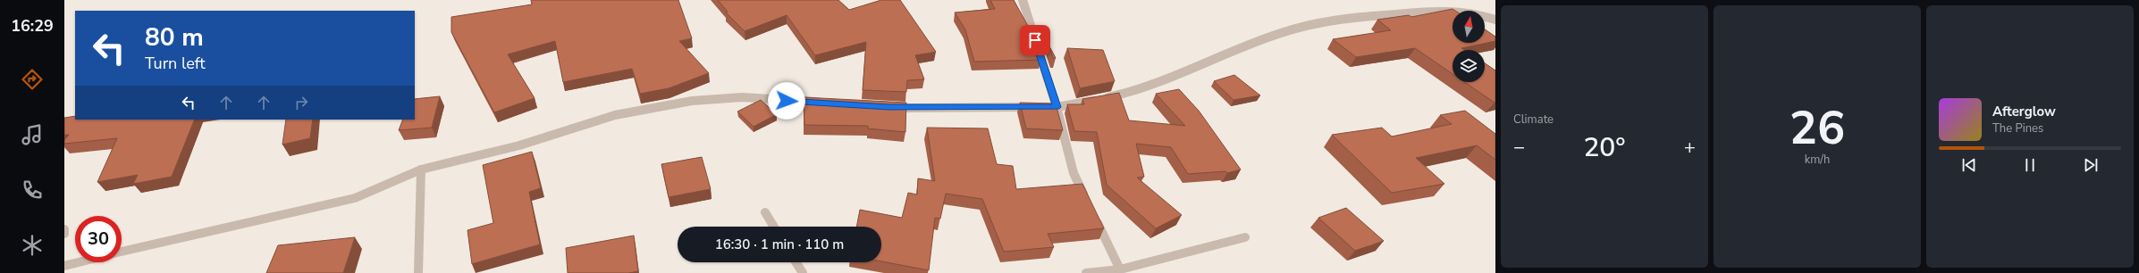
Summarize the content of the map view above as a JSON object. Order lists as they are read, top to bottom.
{
  "north": "top",
  "page": {
    "tabs": "16:29",
    "tile": [
      "Climate",
      ["26", "km/h"]
    ],
    "turn": ["80 m", "Turn left"],
    "song": ["Afterglow", "The Pines"],
    "heat": ["−", "20°", "+"],
    "limit": "30",
    "trip": "16:30 · 1 min · 110 m"
  }
}
